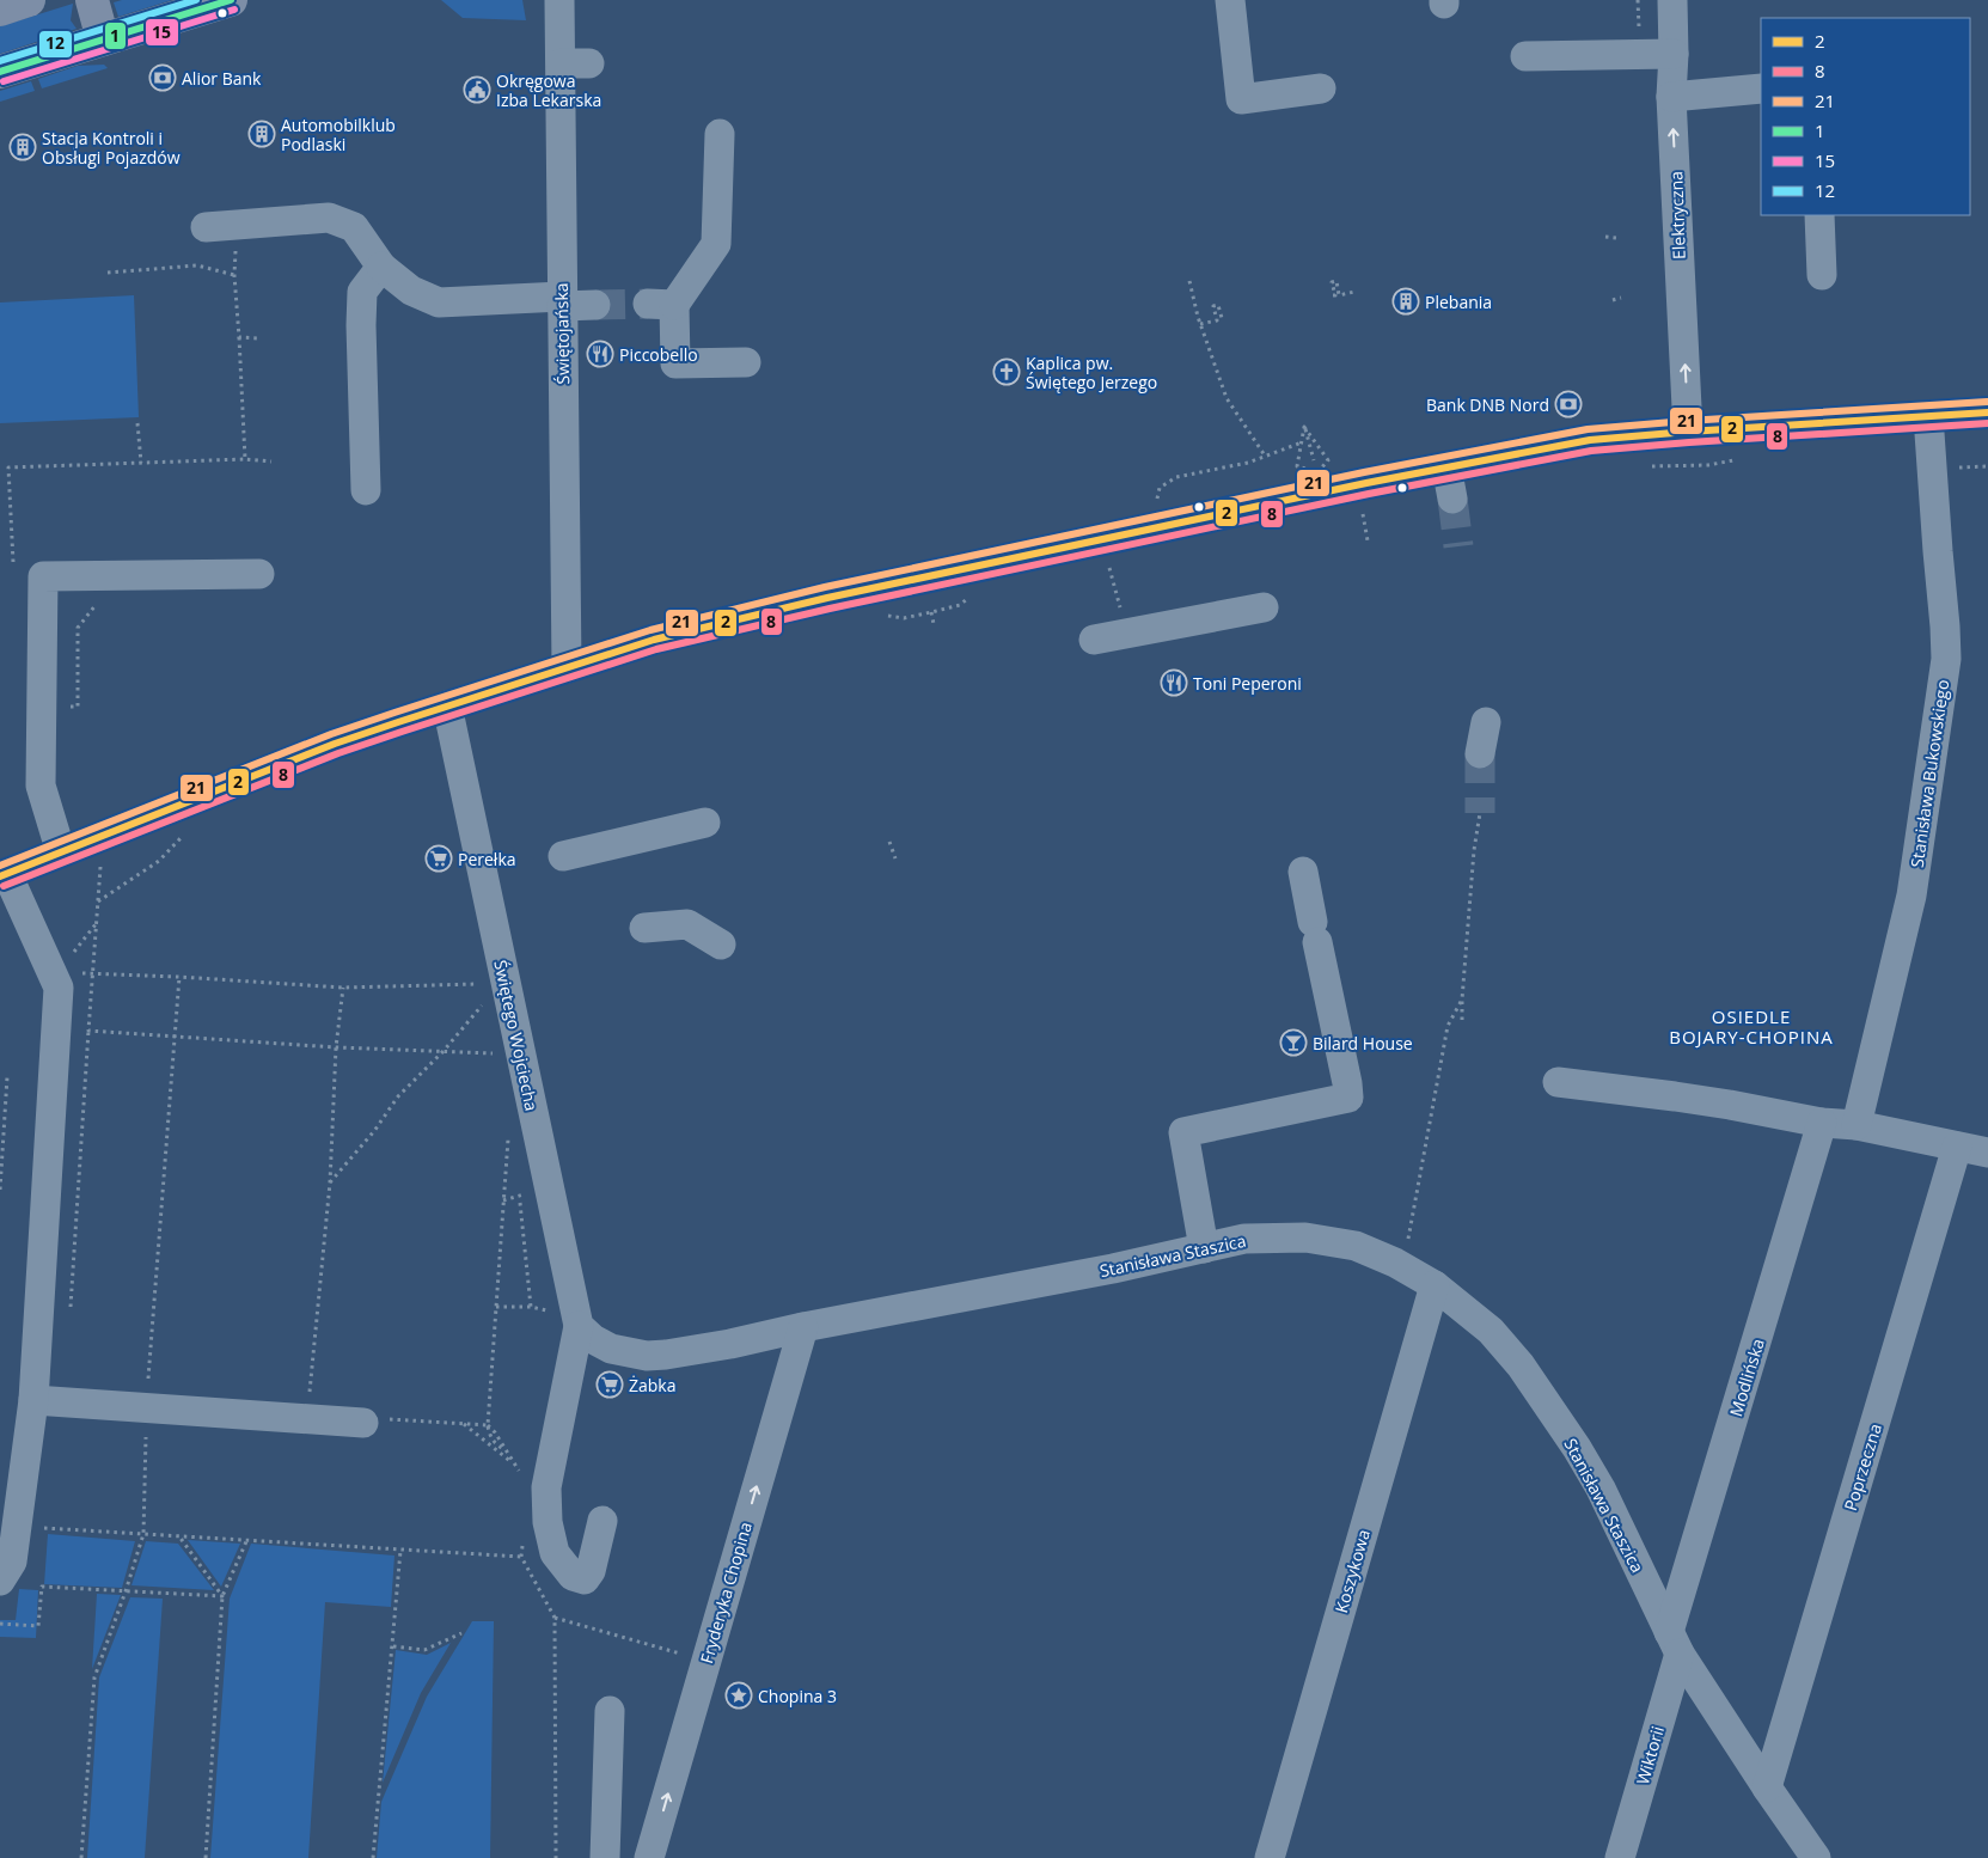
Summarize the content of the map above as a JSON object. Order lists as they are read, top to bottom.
{
  "streets": {
    "street": [
      "Elektryczna",
      "Świętojańska",
      "Stanisława Bukowskiego",
      "Świętego Wojciecha",
      "Stanisława Staszica",
      "Modlińska",
      "Poprzeczna",
      "Koszykowa",
      "Fryderyka Chopina",
      "Wiktorii"
    ]
  },
  "crossings": [
    ["Świętego Wojciecha", "Stanisława Staszica"],
    ["Stanisława Staszica", "Modlińska"],
    ["Stanisława Staszica", "Poprzeczna"],
    ["Stanisława Staszica", "Koszykowa"],
    ["Stanisława Staszica", "Fryderyka Chopina"],
    ["Stanisława Staszica", "Wiktorii"],
    ["Modlińska", "Wiktorii"]
  ],
  "one_way": ["Elektryczna", "Fryderyka Chopina"],
  "districts": ["OSIEDLE BOJARY-CHOPINA"],
  "places": {
    "bank": ["Alior Bank", "Bank DNB Nord"],
    "public building": ["Okręgowa Izba Lekarska"],
    "building": ["Automobilklub Podlaski", "Stacja Kontroli i Obsługi Pojazdów", "Plebania"],
    "restaurant": ["Piccobello", "Toni Peperoni"],
    "church": ["Kaplica pw. Świętego Jerzego"],
    "supermarket": ["Perełka", "Żabka"],
    "bar": ["Bilard House"],
    "place": ["Chopina 3"]
  },
  "lines": [
    "transit line 1",
    "transit line 12",
    "transit line 15",
    "transit line 21",
    "transit line 2",
    "transit line 8"
  ],
  "legend": [
    "2",
    "8",
    "21",
    "1",
    "15",
    "12"
  ]
}
